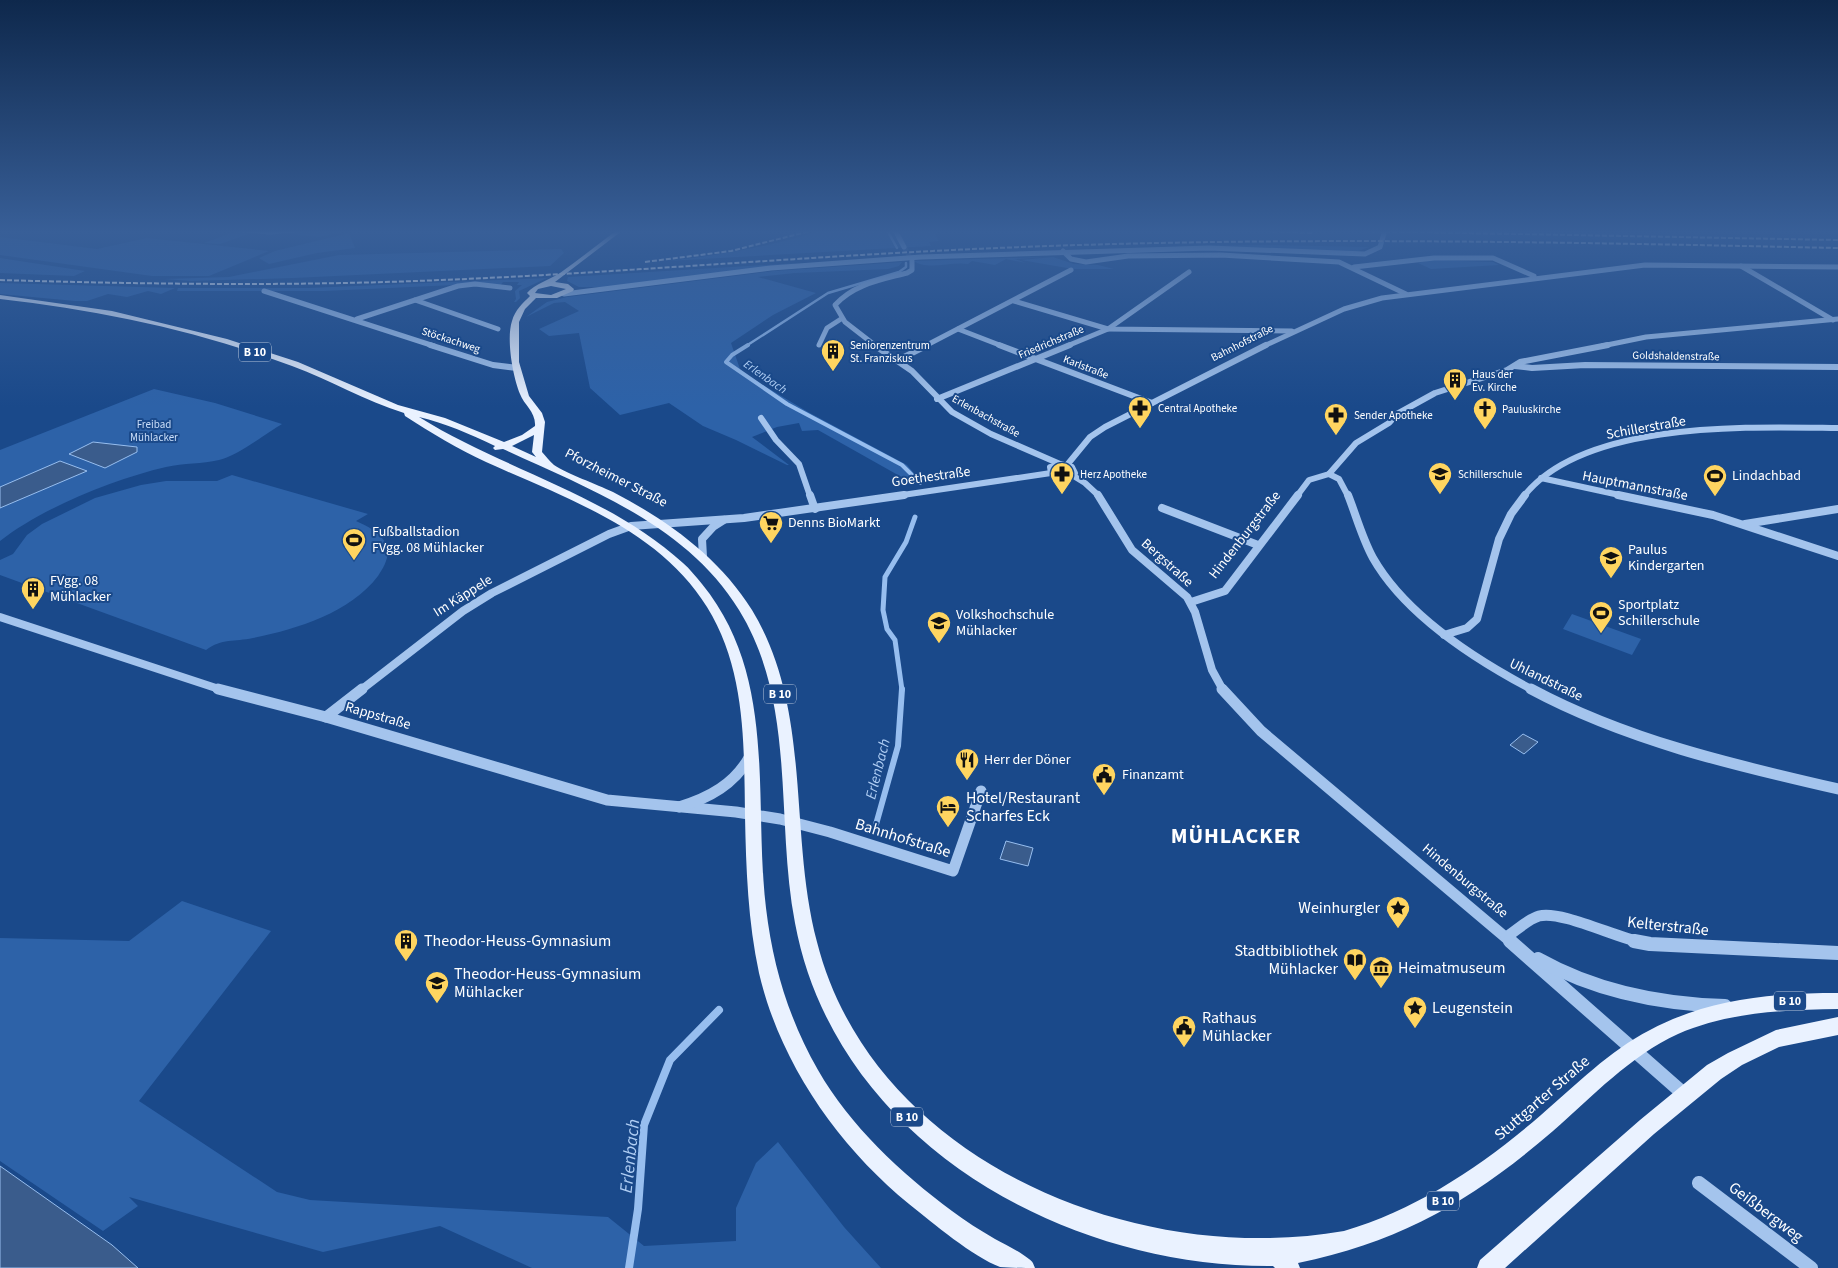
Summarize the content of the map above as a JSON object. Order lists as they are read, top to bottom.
{
  "streets": {
    "main road": ["B 10", "Pforzheimer Straße", "Stuttgarter Straße"],
    "street": [
      "Stöckachweg",
      "Friedrichstraße",
      "Bahnhofstraße",
      "Goldshaldenstraße",
      "Karlstraße",
      "Erlenbachstraße",
      "Schillerstraße",
      "Goethestraße",
      "Hauptmannstraße",
      "Hindenburgstraße",
      "Bergstraße",
      "Im Käppele",
      "Uhlandstraße",
      "Rappstraße",
      "Kelterstraße",
      "Geißbergweg"
    ]
  },
  "crossings": [
    ["Friedrichstraße", "Karlstraße"],
    ["Friedrichstraße", "Erlenbachstraße"],
    ["Bahnhofstraße", "Karlstraße"],
    ["Bahnhofstraße", "Erlenbachstraße"],
    ["Bahnhofstraße", "Goethestraße"],
    ["Bahnhofstraße", "Pforzheimer Straße"],
    ["Goldshaldenstraße", "Hindenburgstraße"],
    ["Schillerstraße", "Hauptmannstraße"],
    ["Schillerstraße", "Uhlandstraße"],
    ["Goethestraße", "Pforzheimer Straße"],
    ["Goethestraße", "Im Käppele"],
    ["Pforzheimer Straße", "Im Käppele"],
    ["Pforzheimer Straße", "Rappstraße"],
    ["Pforzheimer Straße", "Stuttgarter Straße"],
    ["Hindenburgstraße", "Bergstraße"],
    ["Hindenburgstraße", "Uhlandstraße"],
    ["Hindenburgstraße", "Kelterstraße"],
    ["Hindenburgstraße", "Stuttgarter Straße"],
    ["Im Käppele", "Rappstraße"]
  ],
  "districts": ["MÜHLACKER"],
  "water": ["Erlenbach"],
  "parks": ["Freibad Mühlacker"],
  "places": {
    "building": [
      "Seniorenzentrum St. Franziskus",
      "Haus der Ev. Kirche",
      "FVgg. 08 Mühlacker",
      "Theodor-Heuss-Gymnasium"
    ],
    "pharmacy": ["Central Apotheke", "Sender Apotheke", "Herz Apotheke"],
    "church": ["Pauluskirche"],
    "school or university": [
      "Schillerschule",
      "Paulus Kindergarten",
      "Volkshochschule Mühlacker",
      "Theodor-Heuss-Gymnasium Mühlacker"
    ],
    "sports": ["Lindachbad", "Fußballstadion FVgg. 08 Mühlacker", "Sportplatz Schillerschule"],
    "supermarket": ["Denns BioMarkt"],
    "restaurant": ["Herr der Döner"],
    "public building": ["Finanzamt", "Rathaus Mühlacker"],
    "hotel": ["Hotel/Restaurant Scharfes Eck"],
    "place": ["Weinhurgler", "Leugenstein"],
    "library": ["Stadtbibliothek Mühlacker"],
    "museum": ["Heimatmuseum"]
  }
}
